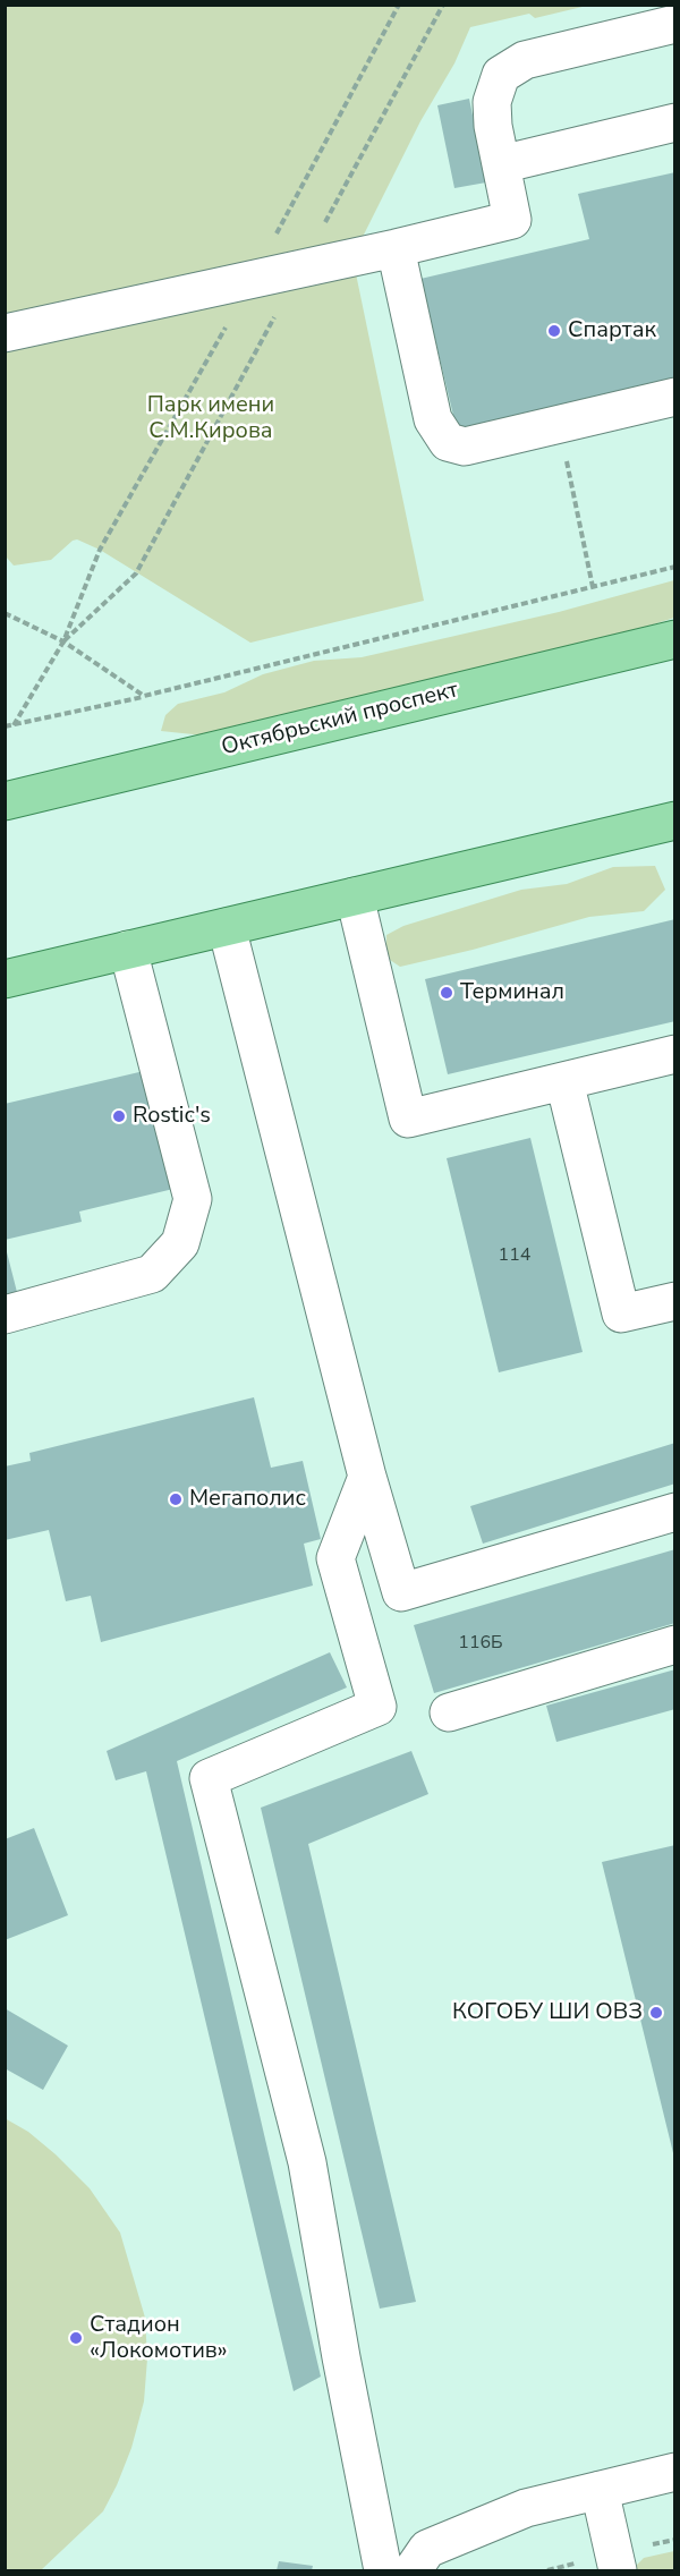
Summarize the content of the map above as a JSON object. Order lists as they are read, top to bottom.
{
  "streets": {
    "main road": ["Октябрьский проспект"]
  },
  "parks": ["Парк имени С.М.Кирова"],
  "places": [
    "Спартак",
    "Терминал",
    "Rostiс's",
    "Мегаполис",
    "КОГОБУ ШИ ОВЗ",
    "Cтадион «Локомотив»"
  ],
  "house_numbers": ["114", "116Б"]
}
